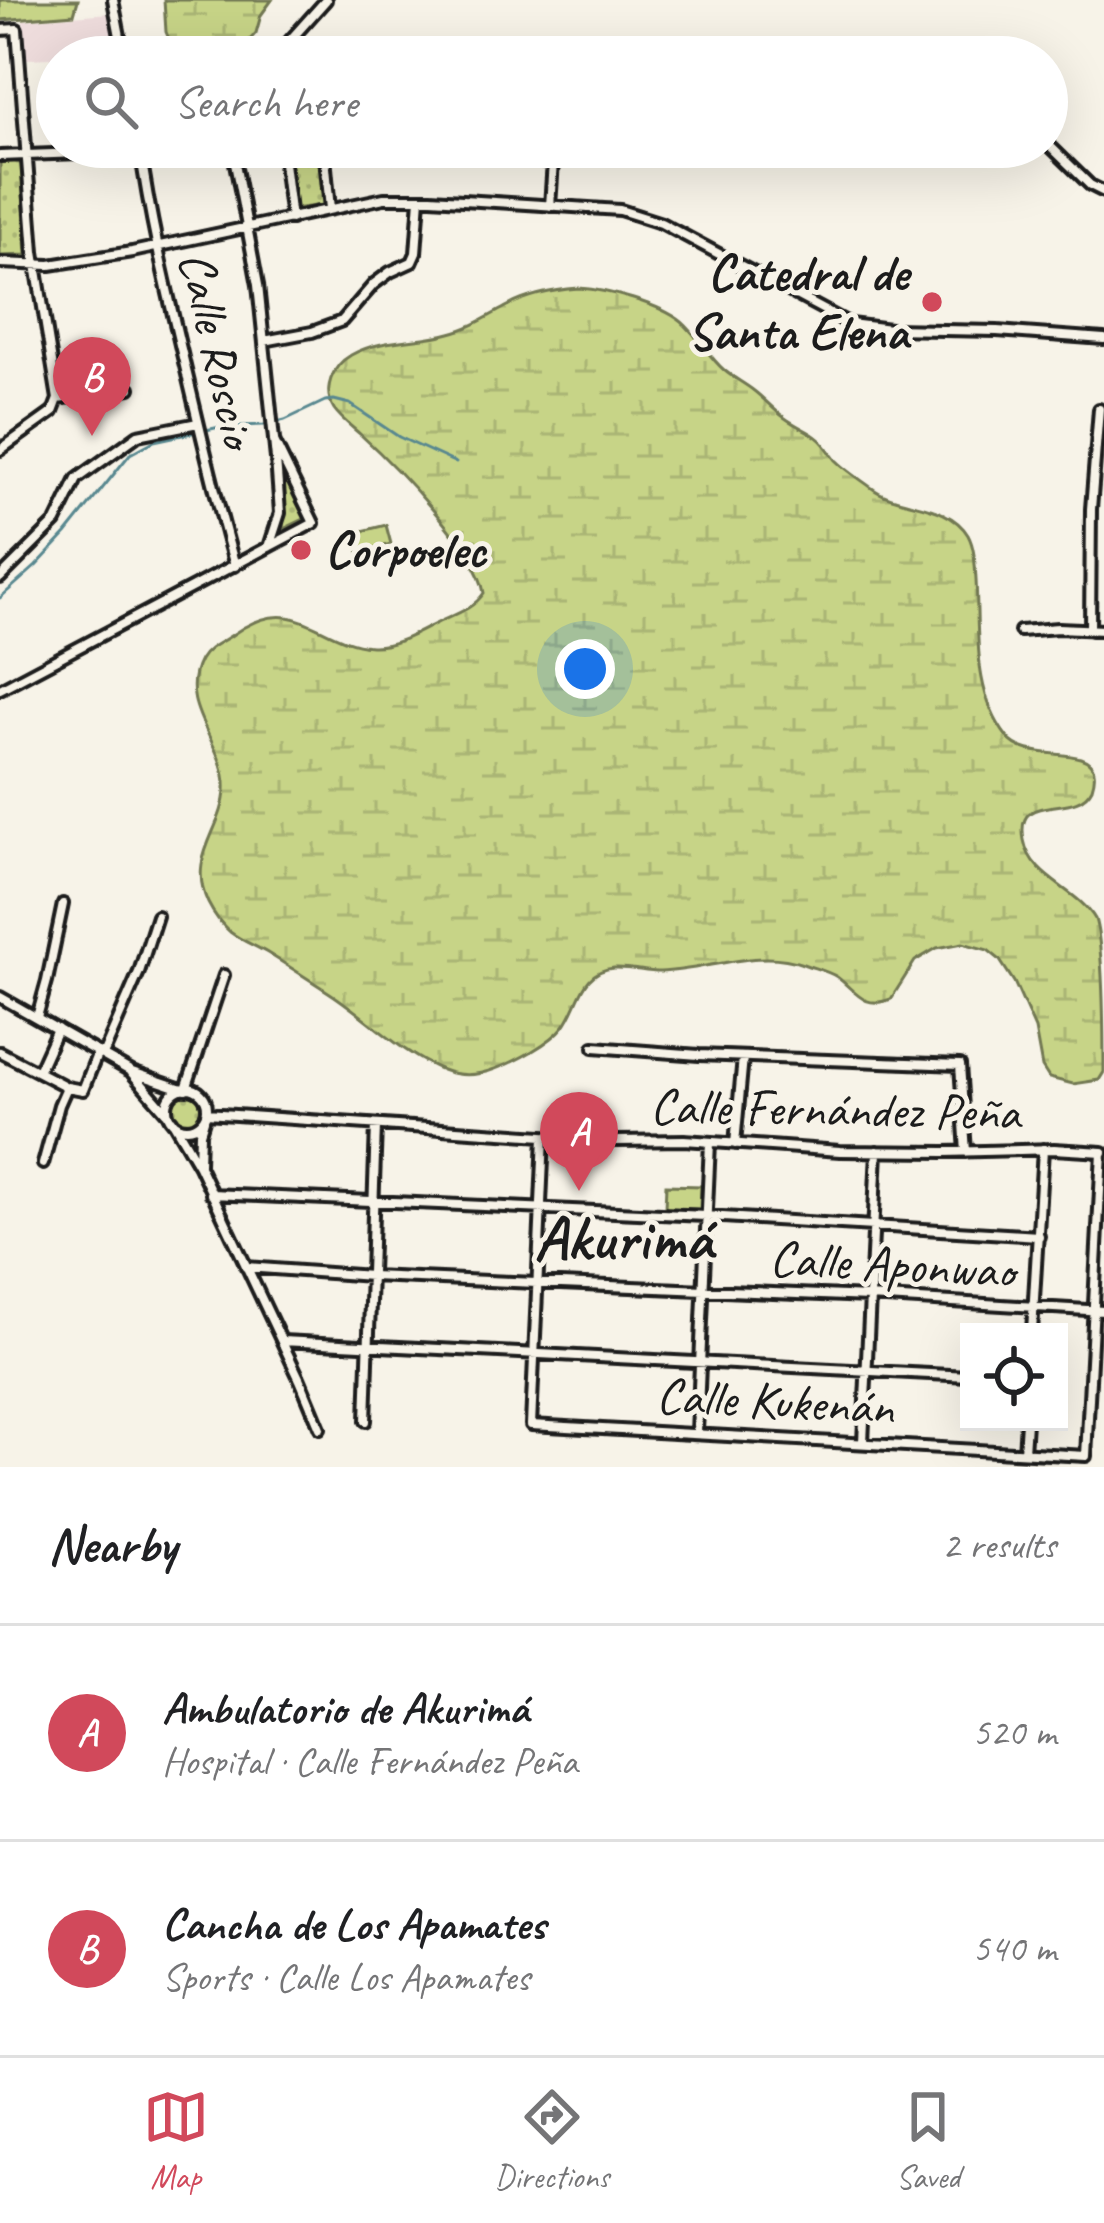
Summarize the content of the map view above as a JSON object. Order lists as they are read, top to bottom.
{
  "streets": {
    "street": [
      "Calle Roscio",
      "Calle Fernández Peña",
      "Calle Aponwao",
      "Calle Kukenán"
    ]
  },
  "crossings": [
    ["Calle Aponwao", "Calle Kukenán"]
  ],
  "districts": ["Akurimá"],
  "places": ["Catedral de Santa Elena", "Corpoelec"],
  "page": {
    "search": "Search here",
    "pins": ["B", "A"],
    "heading": ["Nearby", "2 results"],
    "list": [
      {
        "mark": "A",
        "name": "Ambulatorio de Akurimá",
        "note": "Hospital · Calle Fernández Peña",
        "value": "520 m"
      },
      {
        "mark": "B",
        "name": "Cancha de Los Apamates",
        "note": "Sports · Calle Los Apamates",
        "value": "540 m"
      }
    ],
    "nav": ["Map", "Directions", "Saved"]
  }
}
